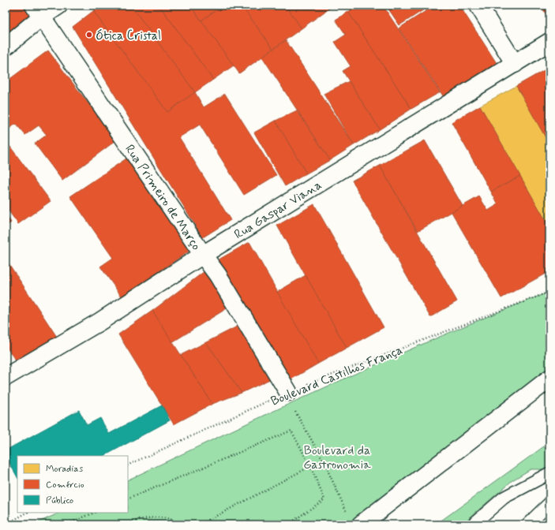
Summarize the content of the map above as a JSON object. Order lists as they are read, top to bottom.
{
  "streets": {
    "street": ["Rua Primeiro de Março", "Rua Gaspar Viana"],
    "path": ["Boulevard Castilhos França"]
  },
  "crossings": [
    ["Rua Primeiro de Março", "Rua Gaspar Viana"],
    ["Rua Primeiro de Março", "Boulevard Castilhos França"]
  ],
  "parks": ["Boulevard da Gastronomia"],
  "places": ["Ótica Cristal"],
  "legend": ["Moradias", "Comércio", "Público"]
}
